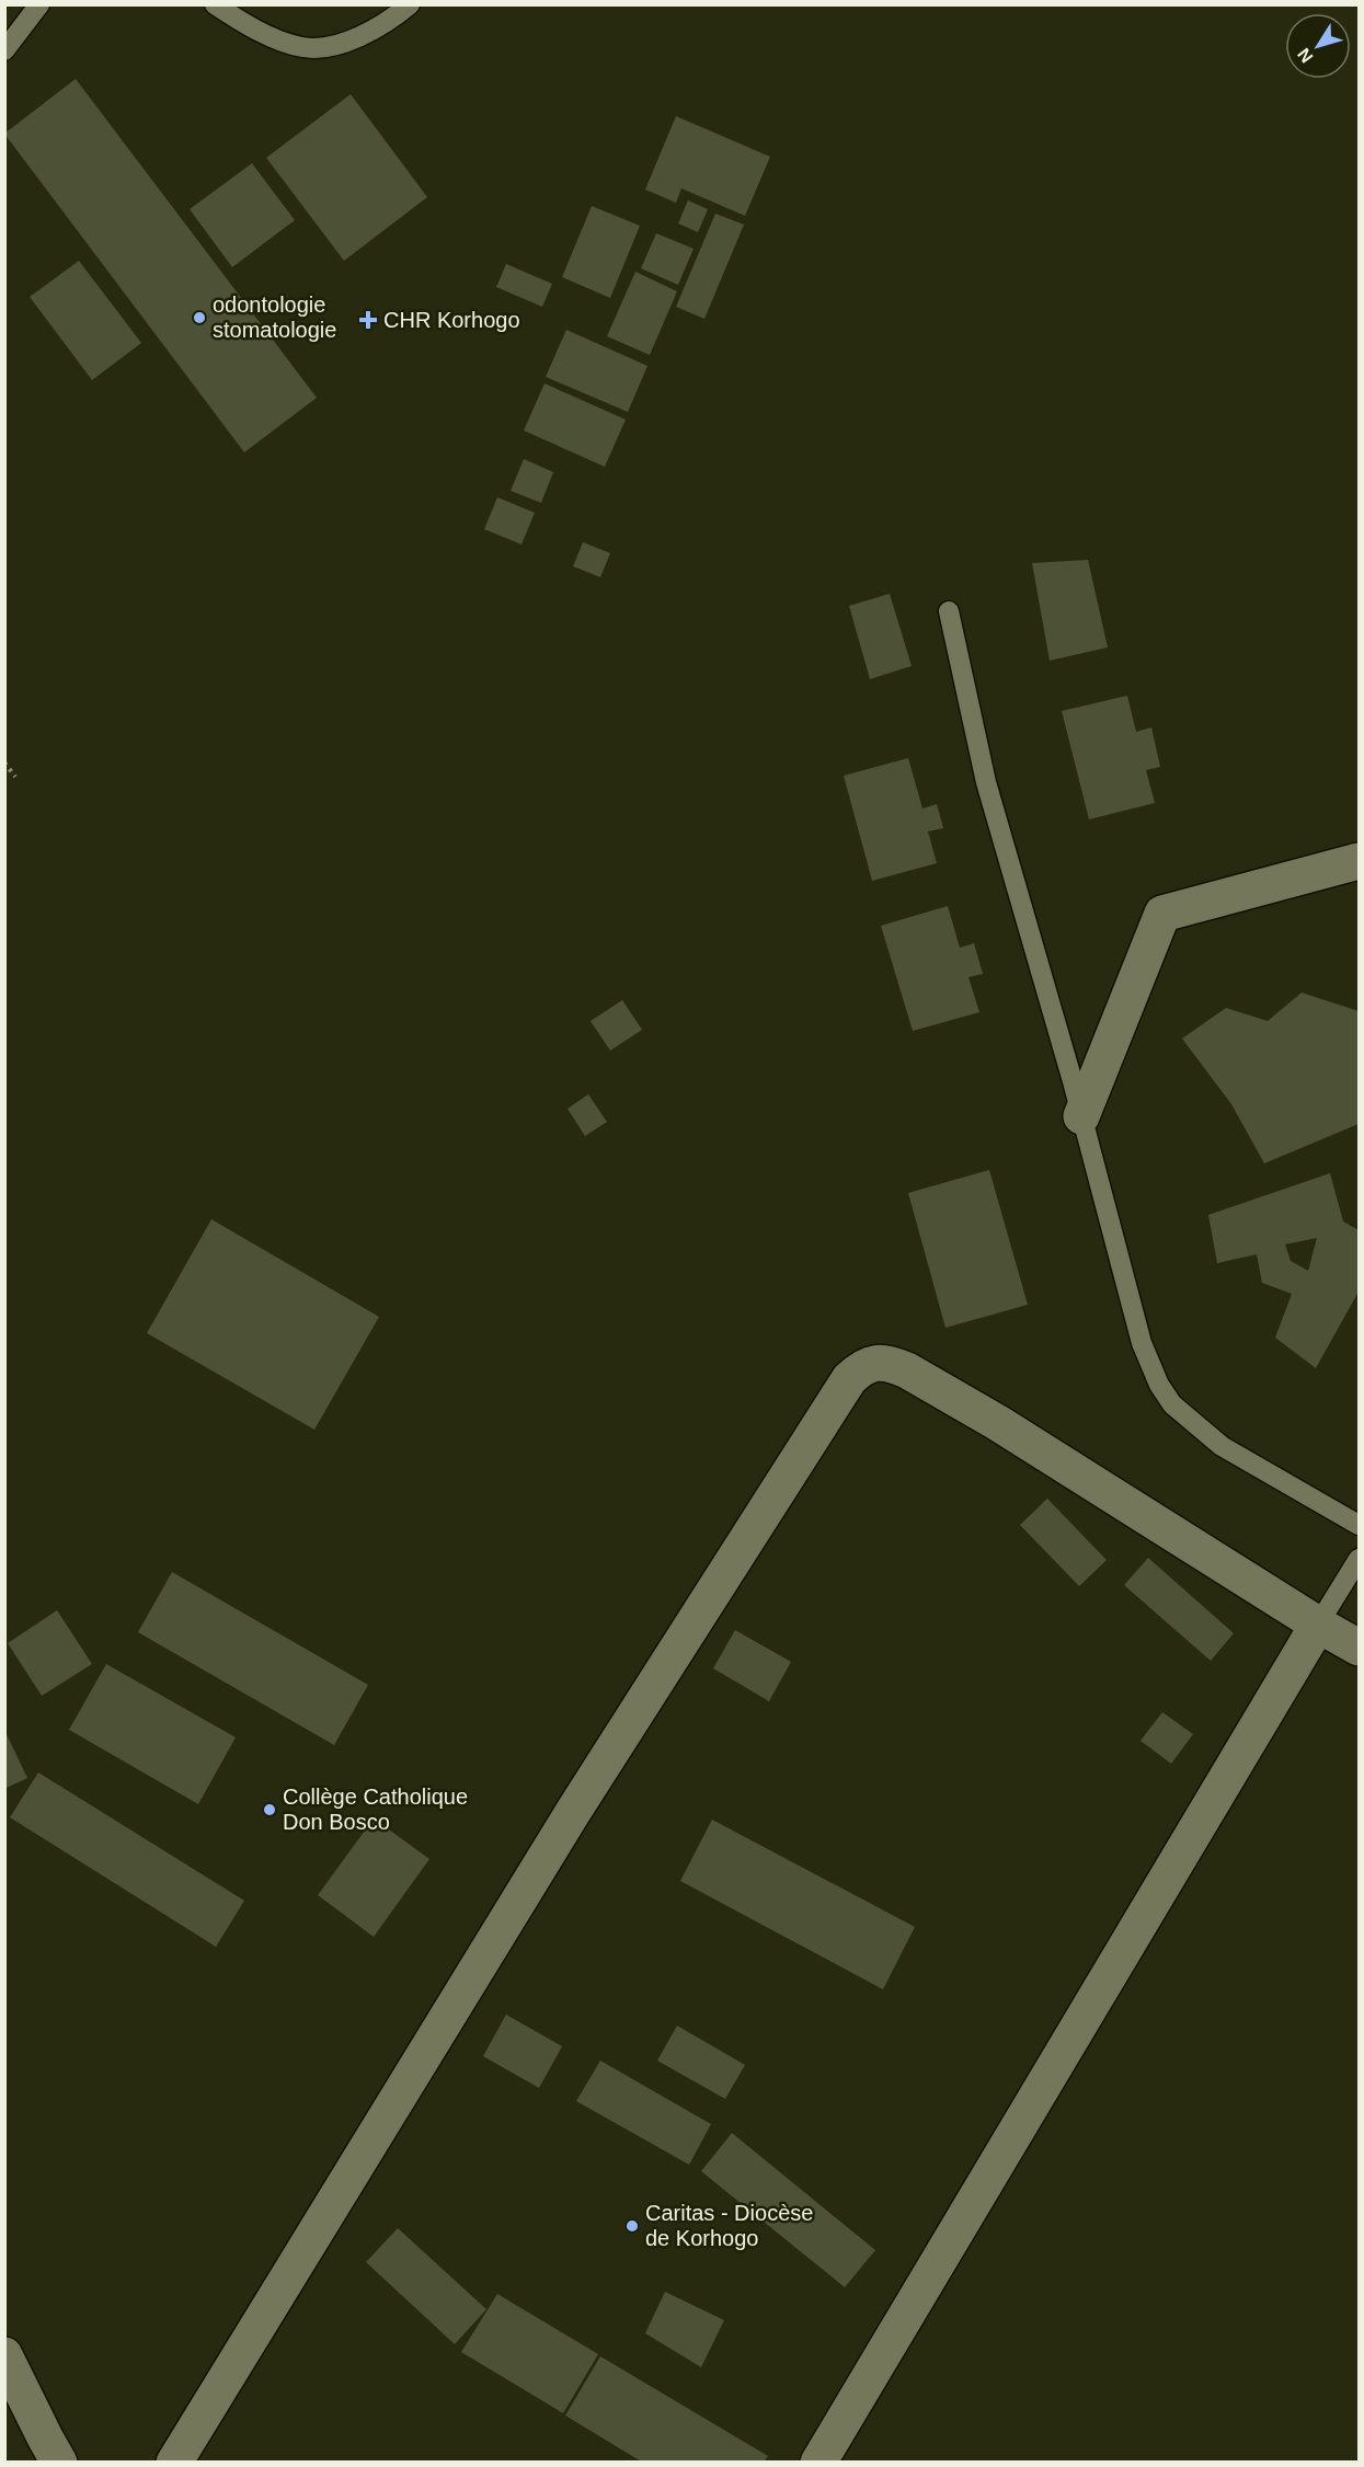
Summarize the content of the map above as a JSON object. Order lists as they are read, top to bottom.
{
  "places": {
    "other": ["odontologie stomatologie", "Collège Catholique Don Bosco", "Caritas - Diocèse de Korhogo"],
    "health": ["CHR Korhogo"]
  },
  "north": "bottom left"
}
